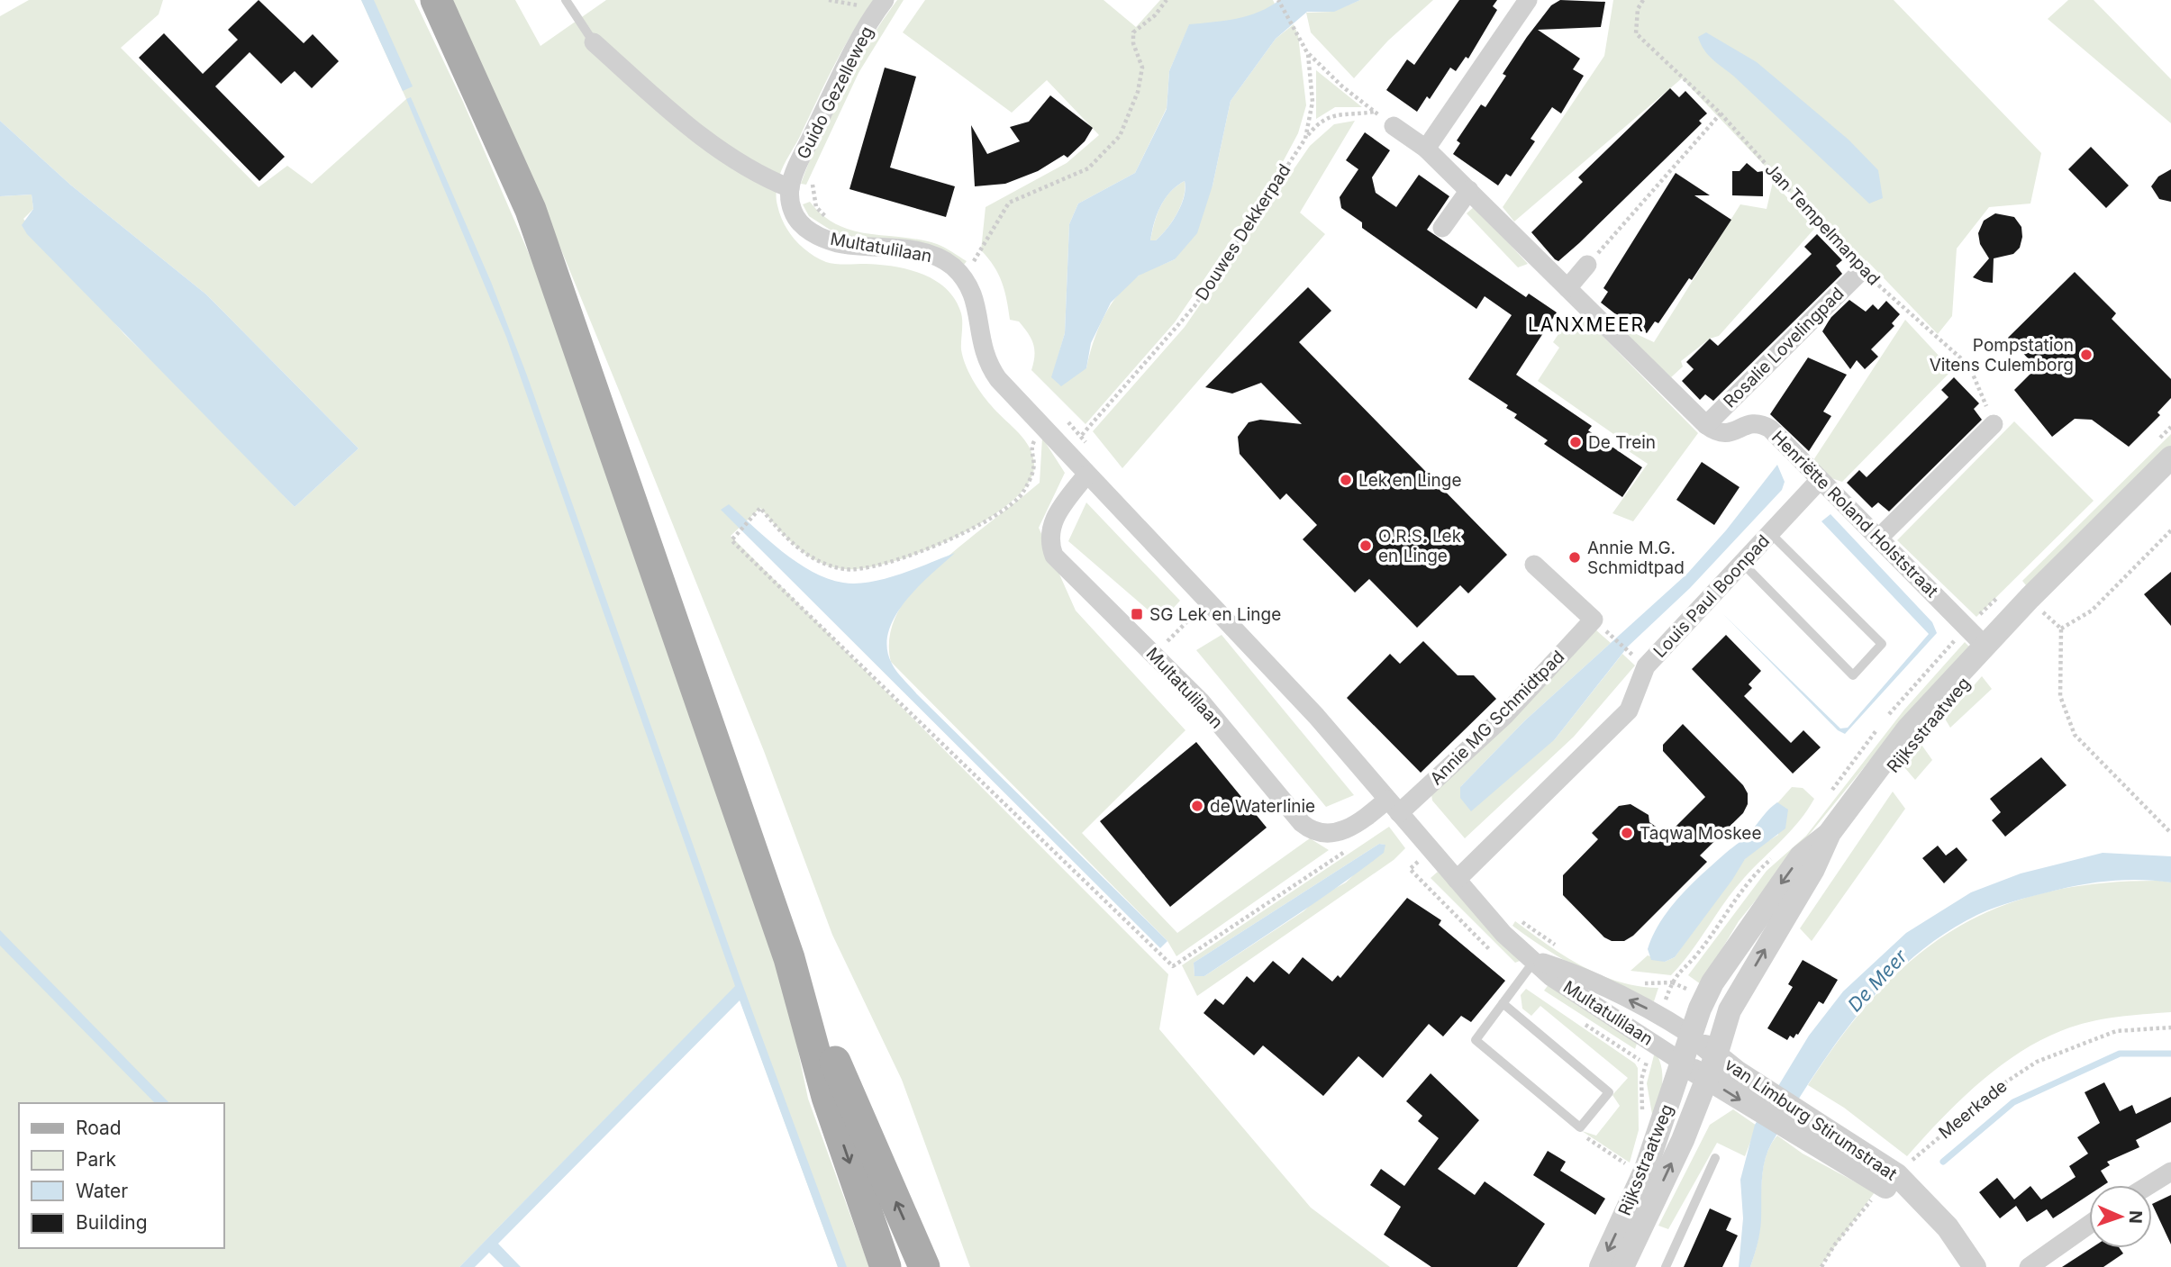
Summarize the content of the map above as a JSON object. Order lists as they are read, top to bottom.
{
  "streets": {
    "street": [
      "Guido Gezelleweg",
      "Multatulilaan",
      "Rosalie Lovelingpad",
      "Henriëtte Roland Holststraat",
      "Louis Paul Boonpad",
      "Annie MG Schmidtpad",
      "Rijksstraatweg",
      "van Limburg Stirumstraat"
    ],
    "path": ["Jan Tempelmanpad", "Douwes Dekkerpad", "Meerkade"]
  },
  "crossings": [
    ["Guido Gezelleweg", "Multatulilaan"],
    ["Jan Tempelmanpad", "Rosalie Lovelingpad"],
    ["Multatulilaan", "Louis Paul Boonpad"],
    ["Multatulilaan", "Annie MG Schmidtpad"],
    ["Multatulilaan", "Rijksstraatweg"],
    ["Multatulilaan", "van Limburg Stirumstraat"],
    ["Rosalie Lovelingpad", "Henriëtte Roland Holststraat"],
    ["Henriëtte Roland Holststraat", "Louis Paul Boonpad"],
    ["Henriëtte Roland Holststraat", "Rijksstraatweg"],
    ["Rijksstraatweg", "van Limburg Stirumstraat"],
    ["Meerkade", "van Limburg Stirumstraat"]
  ],
  "districts": ["LANXMEER"],
  "water": ["De Meer"],
  "places": {
    "other": [
      "Pompstation Vitens Culemborg",
      "De Trein",
      "Lek en Linge",
      "O.R.S. Lek en Linge",
      "Annie M.G. Schmidtpad",
      "de Waterlinie",
      "Taqwa Moskee"
    ],
    "transit": ["SG Lek en Linge"]
  },
  "legend": [
    "Road",
    "Park",
    "Water",
    "Building"
  ],
  "north": "right"
}
